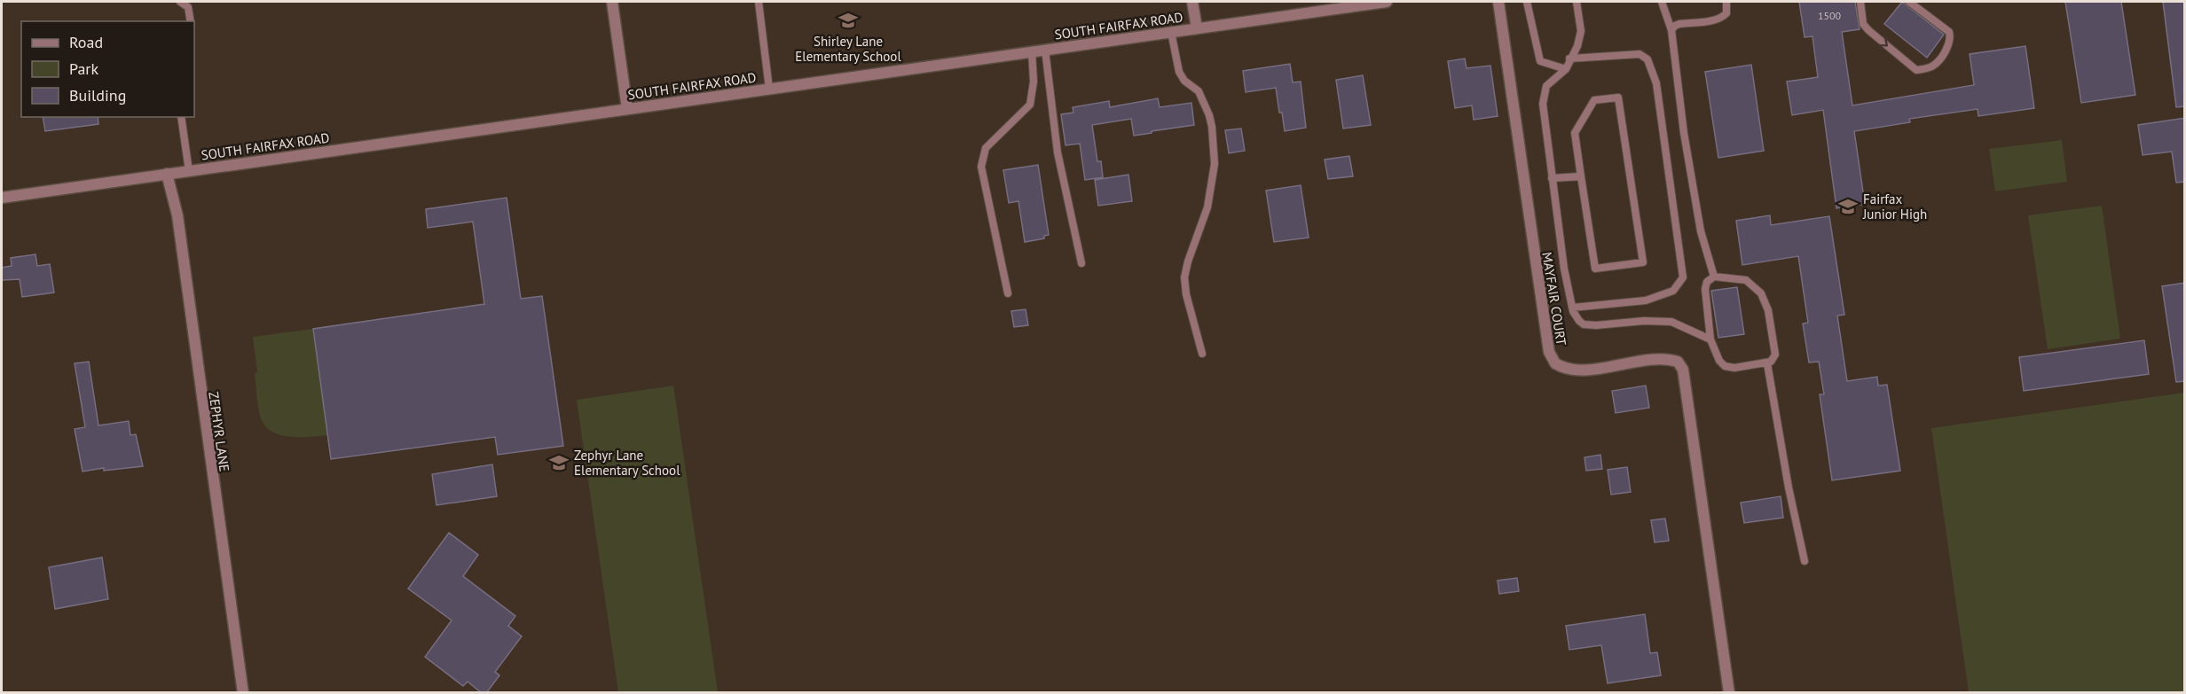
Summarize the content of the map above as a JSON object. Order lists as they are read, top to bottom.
{
  "streets": {
    "street": ["SOUTH FAIRFAX ROAD", "MAYFAIR COURT", "ZEPHYR LANE"]
  },
  "crossings": [
    ["SOUTH FAIRFAX ROAD", "ZEPHYR LANE"]
  ],
  "places": {
    "school or university": ["Shirley Lane Elementary School", "Fairfax Junior High", "Zephyr Lane Elementary School"]
  },
  "house_numbers": ["1500"],
  "legend": ["Road", "Park", "Building"]
}
